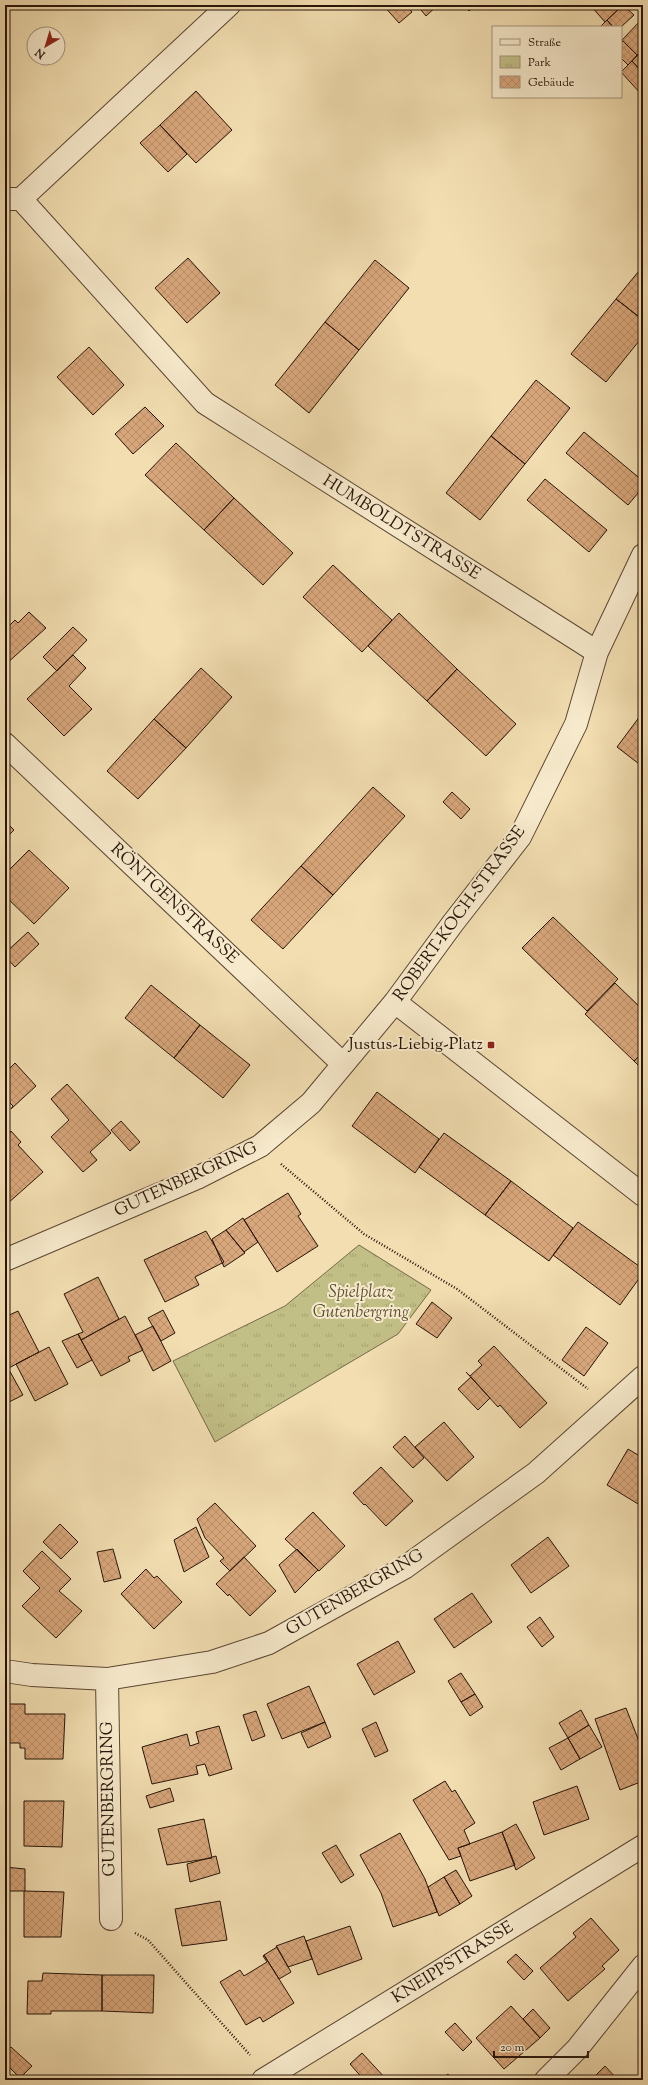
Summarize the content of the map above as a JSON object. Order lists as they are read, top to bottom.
{
  "streets": {
    "street": [
      "HUMBOLDTSTRASSE",
      "RÖNTGENSTRASSE",
      "ROBERT-KOCH-STRASSE",
      "GUTENBERGRING",
      "KNEIPPSTRASSE"
    ]
  },
  "crossings": [
    ["HUMBOLDTSTRASSE", "ROBERT-KOCH-STRASSE"],
    ["RÖNTGENSTRASSE", "ROBERT-KOCH-STRASSE"],
    ["RÖNTGENSTRASSE", "GUTENBERGRING"],
    ["ROBERT-KOCH-STRASSE", "GUTENBERGRING"]
  ],
  "parks": ["Spielplatz Gutenbergring"],
  "places": {
    "transit": ["Justus-Liebig-Platz"]
  },
  "legend": ["Straße", "Park", "Gebäude"],
  "scale_bar": "20 m",
  "north": "bottom left"
}
